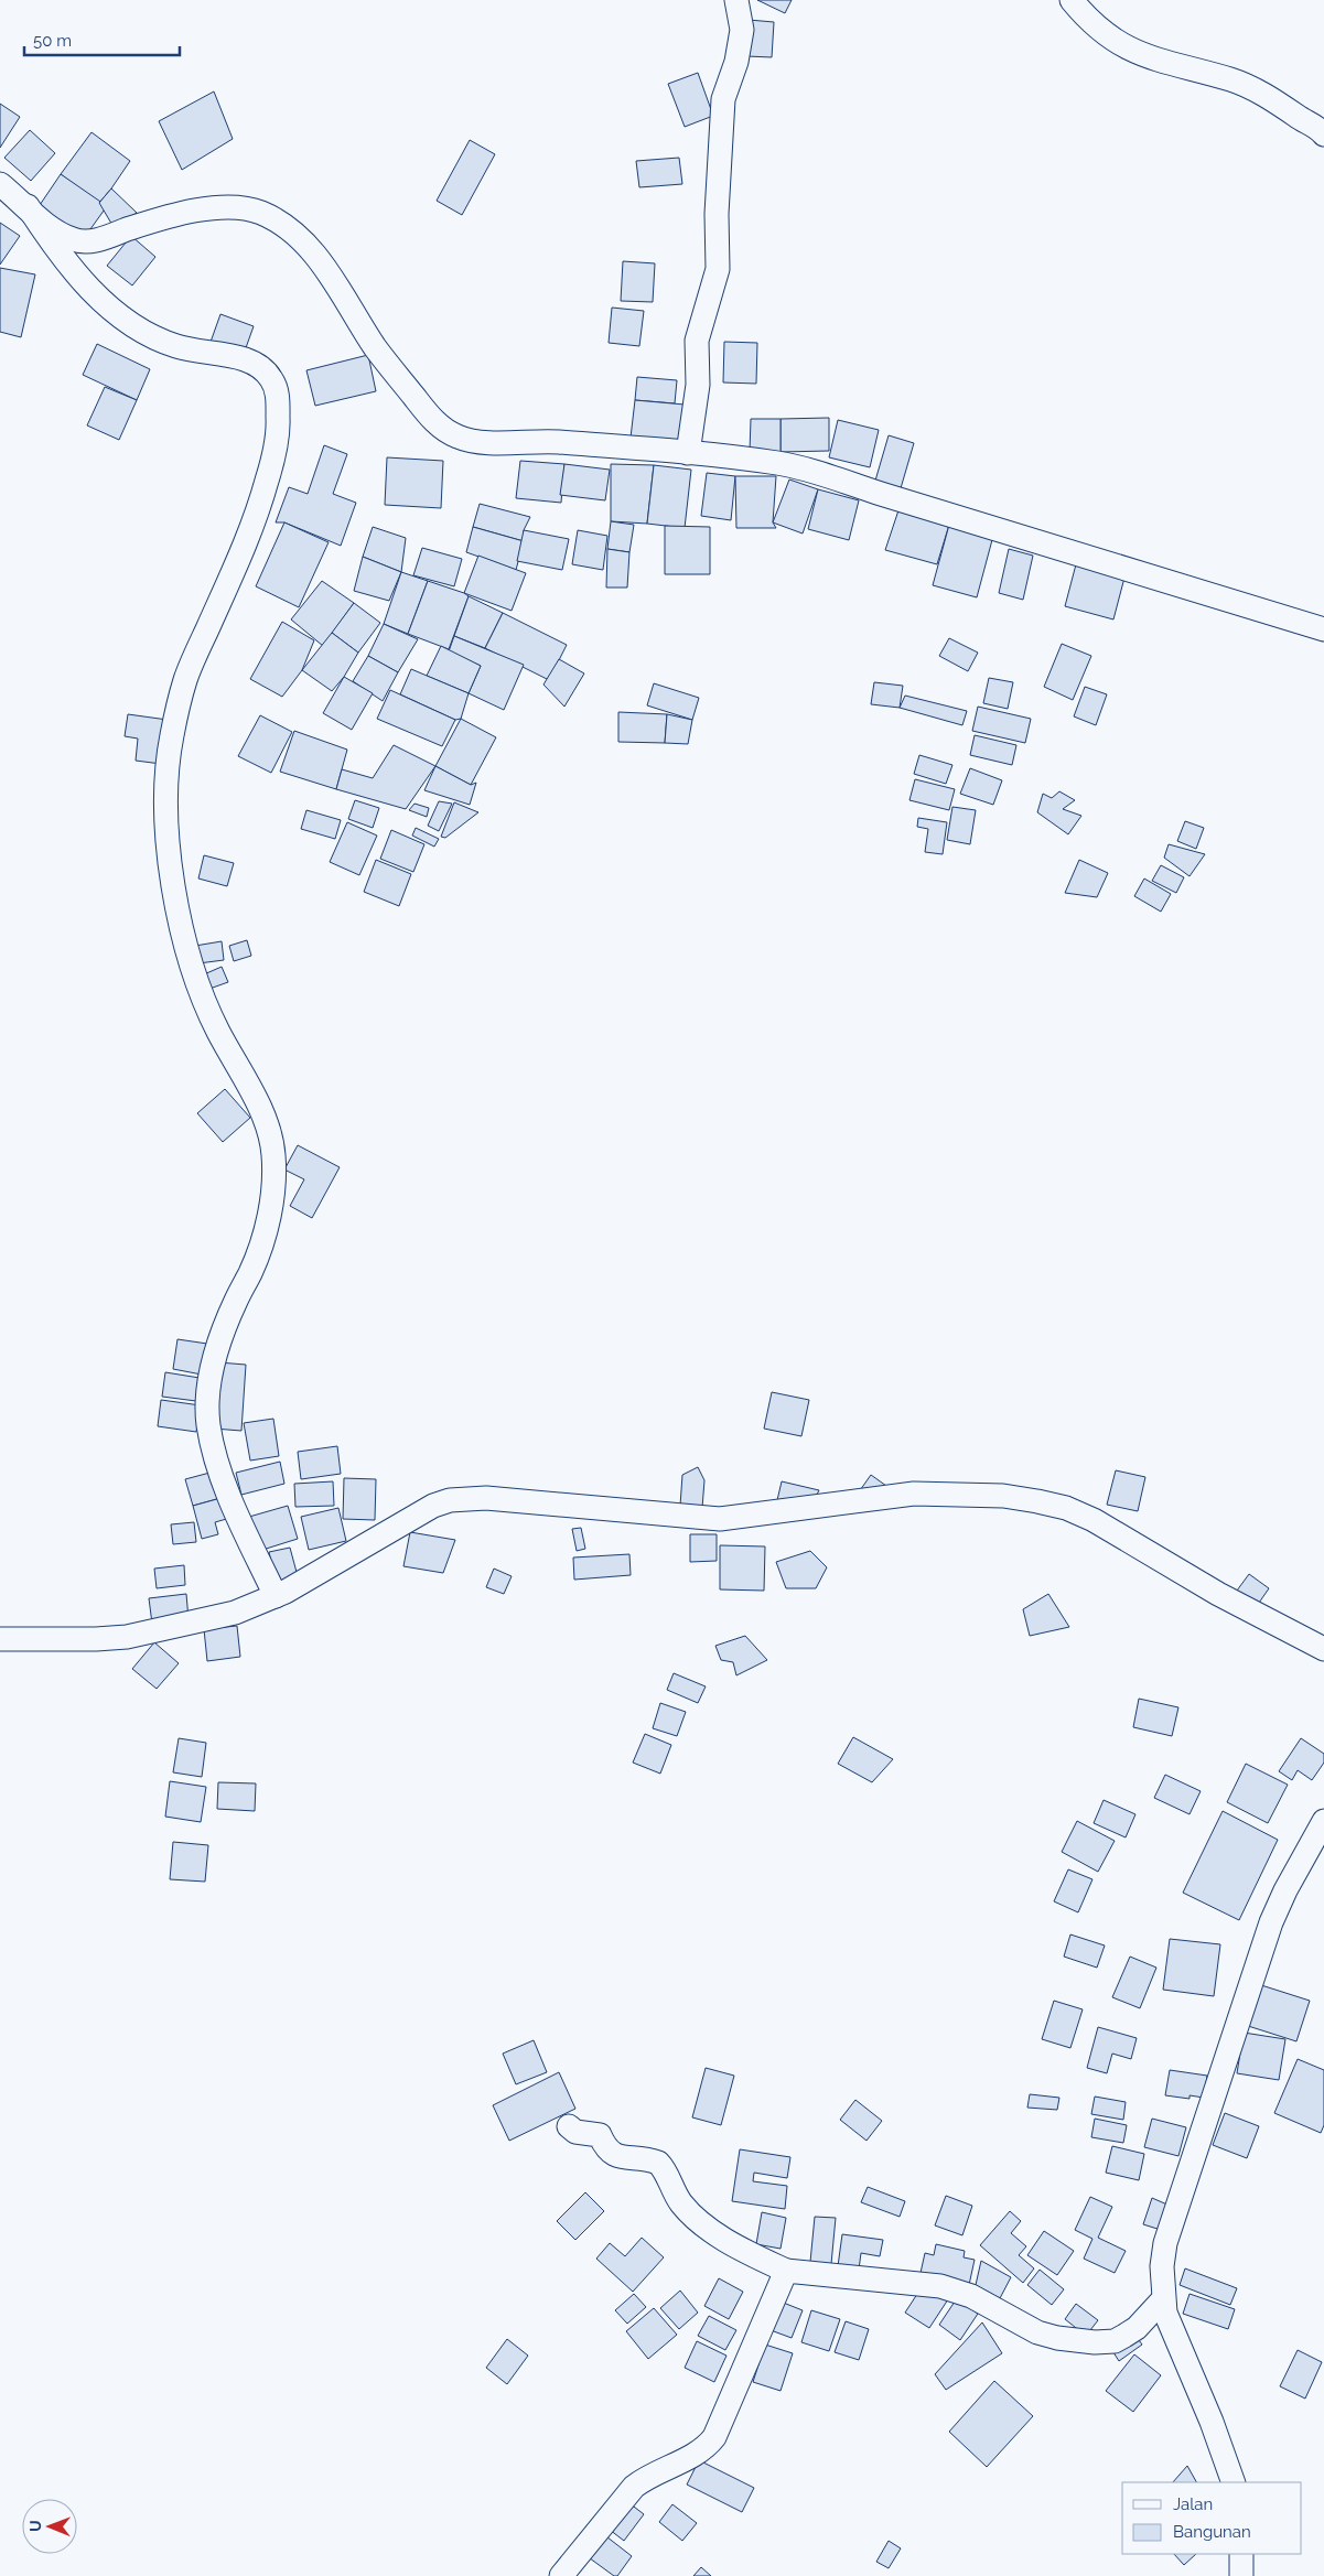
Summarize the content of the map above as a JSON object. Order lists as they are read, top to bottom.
{
  "legend": ["Jalan", "Bangunan"],
  "scale_bar": "50 m",
  "north": "left"
}
